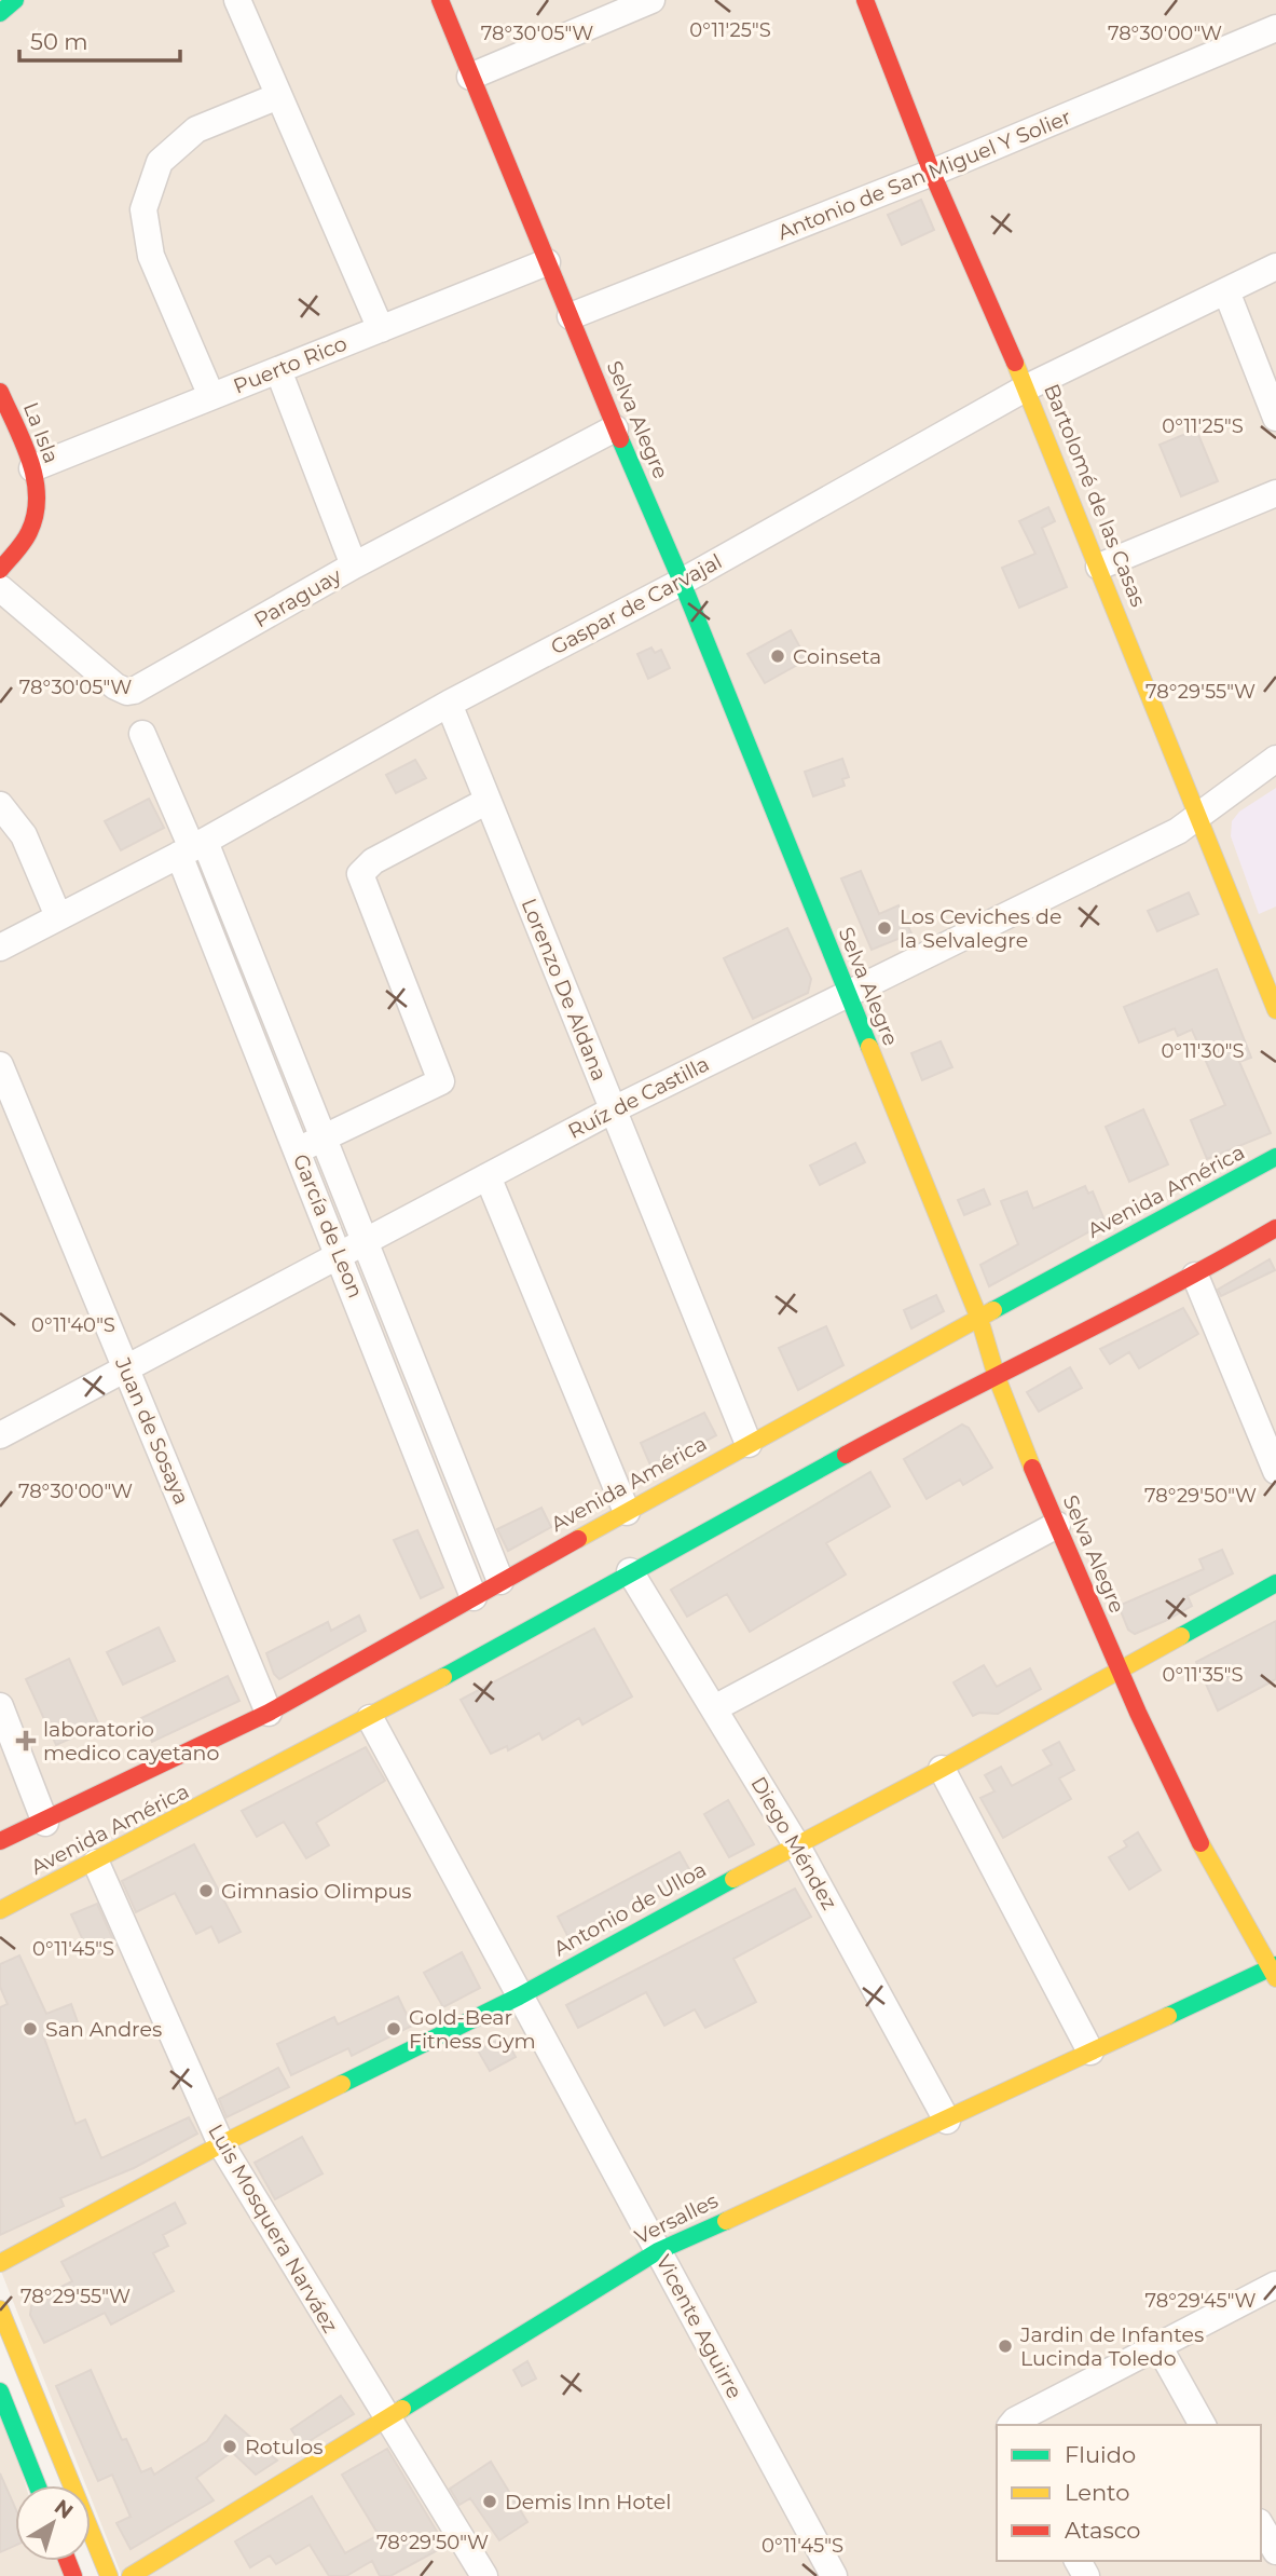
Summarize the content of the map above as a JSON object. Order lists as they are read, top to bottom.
{
  "streets": {
    "street": [
      "Antonio de San Miguel Y Solier",
      "Puerto Rico",
      "Selva Alegre",
      "La Isla",
      "Bartolomé de las Casas",
      "Paraguay",
      "Gaspar de Carvajal",
      "Lorenzo De Aldana",
      "Ruíz de Castilla",
      "Avenida América",
      "García de Leon",
      "Juan de Sosaya",
      "Diego Méndez",
      "Antonio de Ulloa",
      "Versalles",
      "Luis Mosquera Narváez",
      "Vicente Aguirre"
    ]
  },
  "crossings": [
    ["Antonio de San Miguel Y Solier", "Selva Alegre"],
    ["Antonio de San Miguel Y Solier", "Bartolomé de las Casas"],
    ["Puerto Rico", "Selva Alegre"],
    ["Puerto Rico", "La Isla"],
    ["Selva Alegre", "Paraguay"],
    ["Selva Alegre", "Gaspar de Carvajal"],
    ["Selva Alegre", "Ruíz de Castilla"],
    ["Selva Alegre", "Avenida América"],
    ["Selva Alegre", "Antonio de Ulloa"],
    ["Selva Alegre", "Versalles"],
    ["Bartolomé de las Casas", "Gaspar de Carvajal"],
    ["Bartolomé de las Casas", "Ruíz de Castilla"],
    ["Gaspar de Carvajal", "Lorenzo De Aldana"],
    ["Gaspar de Carvajal", "García de Leon"],
    ["Lorenzo De Aldana", "Ruíz de Castilla"],
    ["Lorenzo De Aldana", "Avenida América"],
    ["Ruíz de Castilla", "García de Leon"],
    ["Ruíz de Castilla", "Juan de Sosaya"],
    ["Avenida América", "García de Leon"],
    ["Avenida América", "Juan de Sosaya"],
    ["Avenida América", "Diego Méndez"],
    ["Avenida América", "Luis Mosquera Narváez"],
    ["Avenida América", "Vicente Aguirre"],
    ["Diego Méndez", "Antonio de Ulloa"],
    ["Diego Méndez", "Versalles"],
    ["Antonio de Ulloa", "Luis Mosquera Narváez"],
    ["Antonio de Ulloa", "Vicente Aguirre"],
    ["Versalles", "Luis Mosquera Narváez"],
    ["Versalles", "Vicente Aguirre"]
  ],
  "places": {
    "other": [
      "Coinseta",
      "Los Ceviches de la Selvalegre",
      "Gimnasio Olimpus",
      "San Andres",
      "Gold-Bear Fitness Gym",
      "Jardin de Infantes Lucinda Toledo",
      "Rotulos",
      "Demis Inn Hotel"
    ],
    "health": ["laboratorio medico cayetano"]
  },
  "legend": ["Fluido", "Lento", "Atasco"],
  "scale_bar": "50 m",
  "north": "top right",
  "coordinates": [
    "0°11'25\"S",
    "78°30'00\"W",
    "78°30'05\"W",
    "78°29'55\"W",
    "0°11'30\"S",
    "0°11'40\"S",
    "78°29'50\"W",
    "0°11'35\"S",
    "0°11'45\"S",
    "78°29'45\"W"
  ]
}
